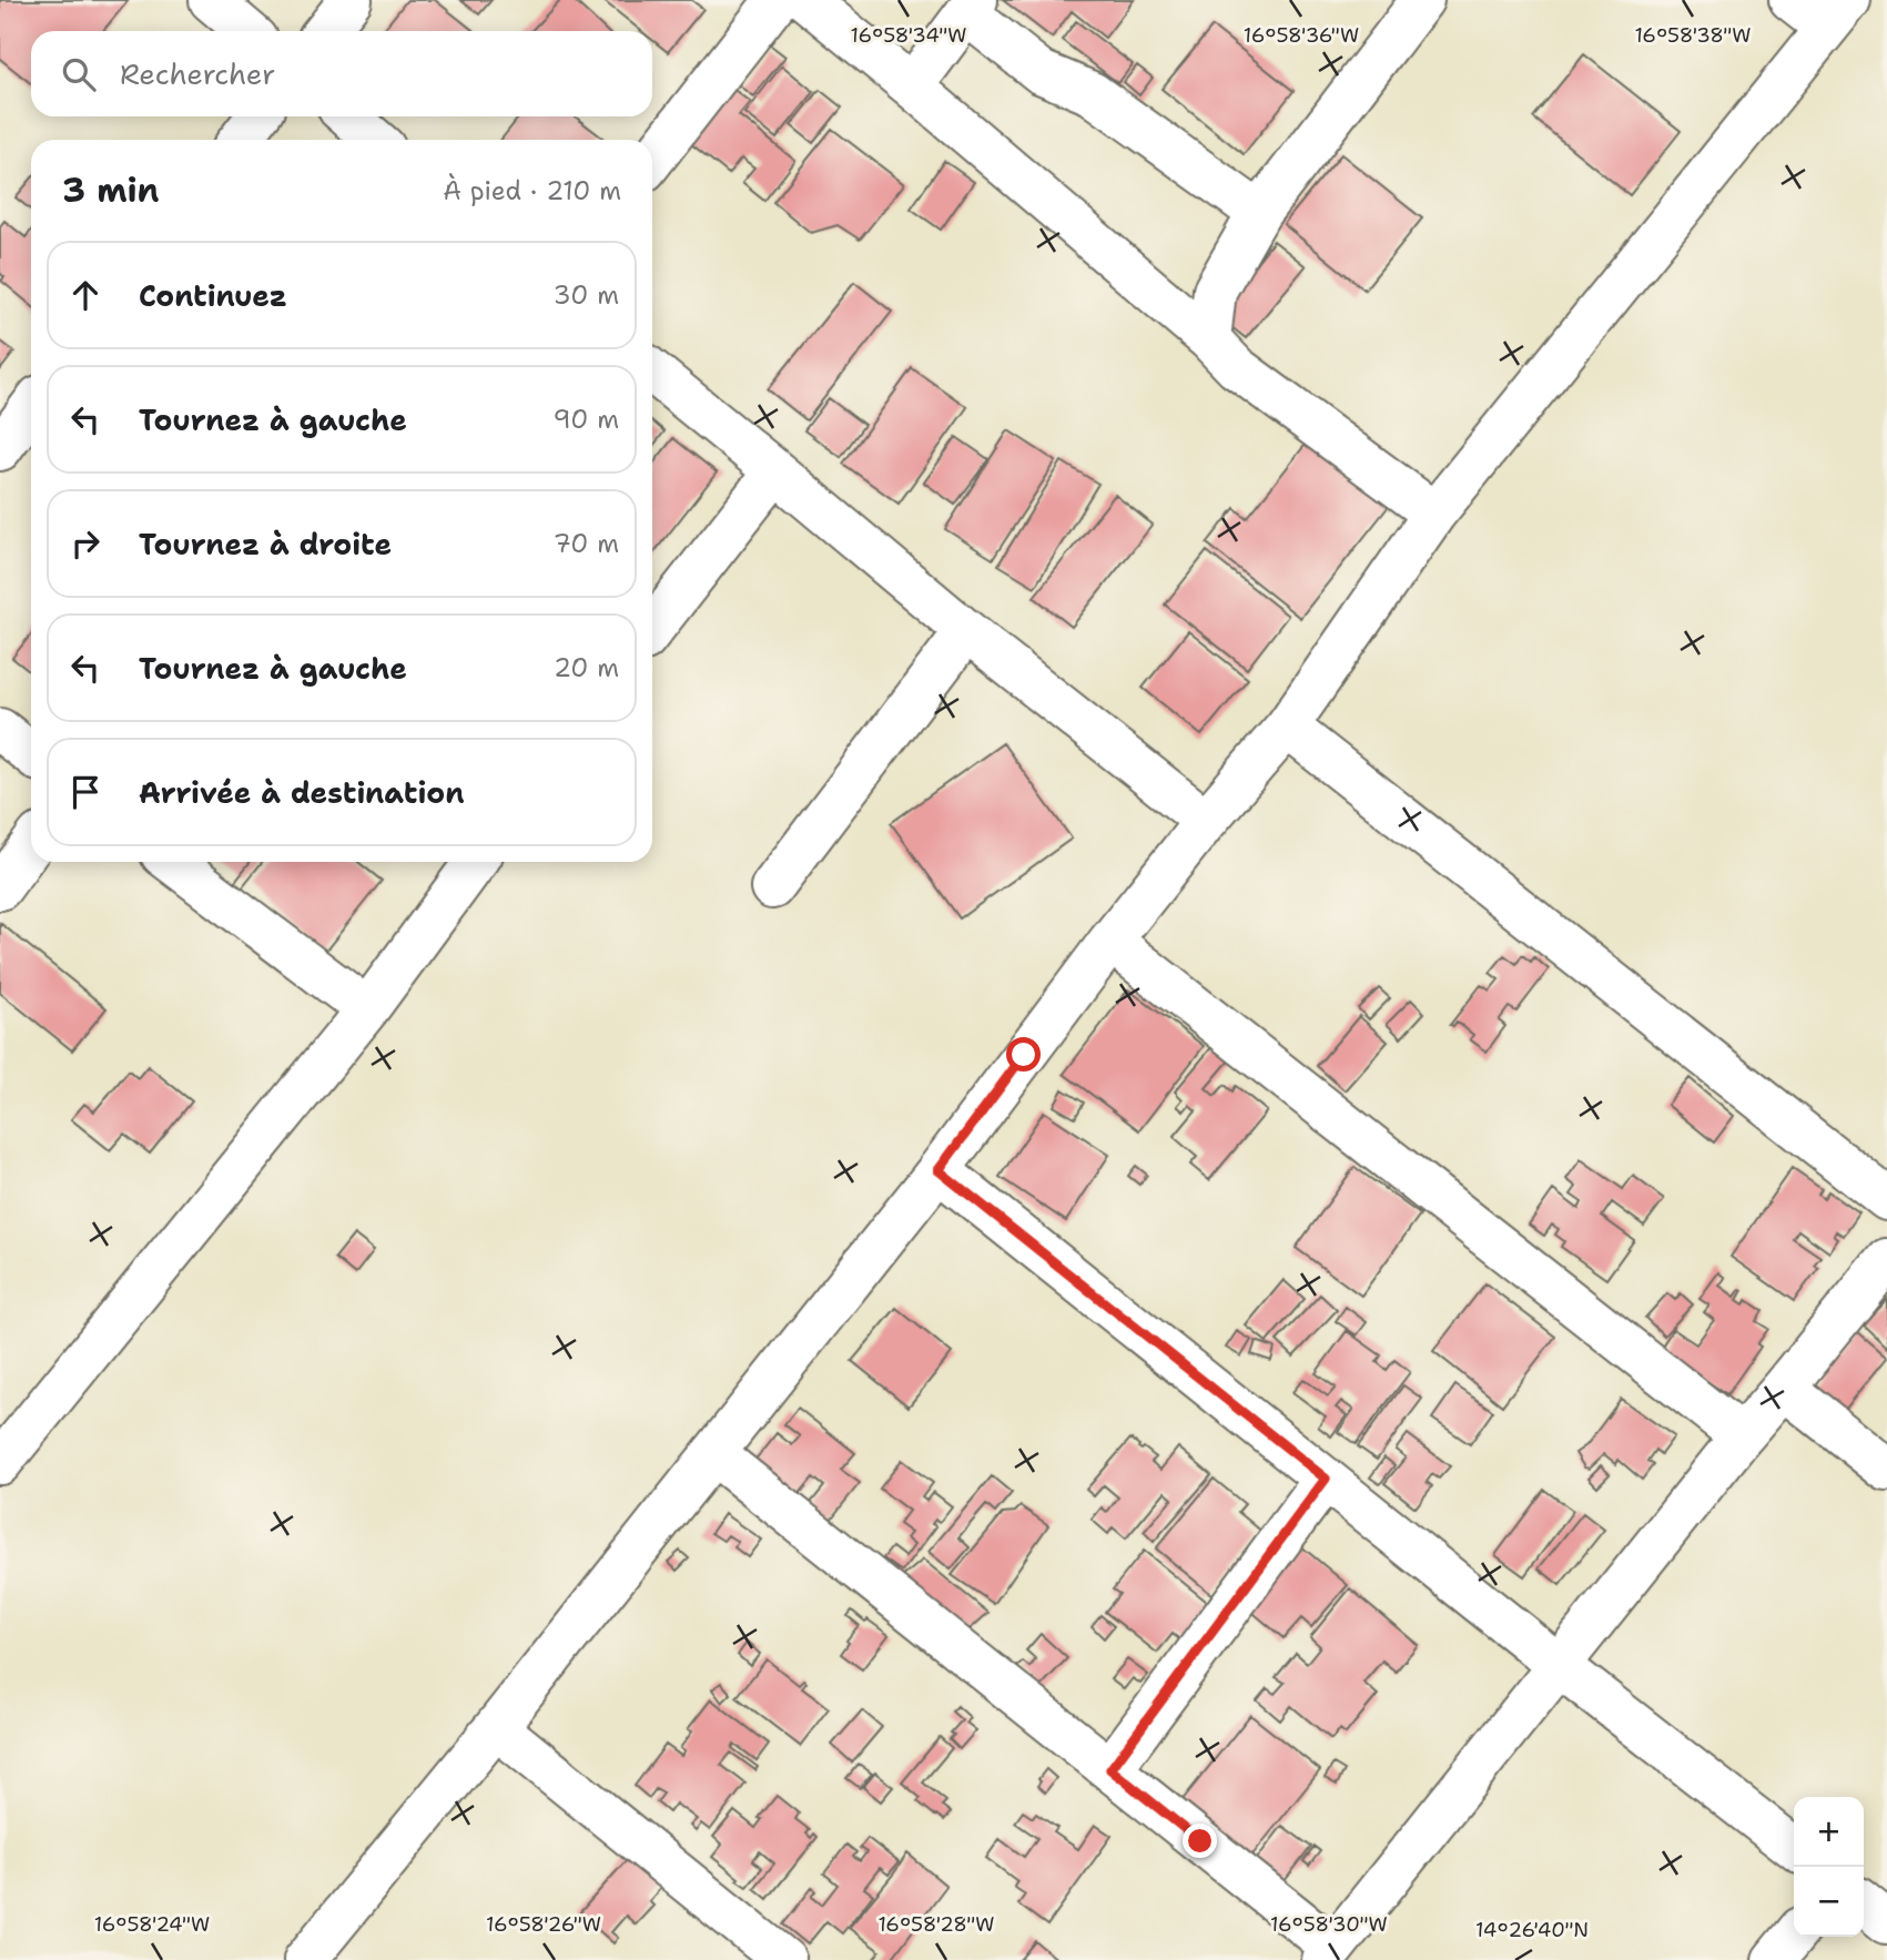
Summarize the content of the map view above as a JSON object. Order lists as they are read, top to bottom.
{
  "page": {
    "search": "Rechercher",
    "heading": ["3 min", "À pied · 210 m"],
    "list": [
      ["Continuez", "30 m"],
      ["Tournez à gauche", "90 m"],
      ["Tournez à droite", "70 m"],
      ["Tournez à gauche", "20 m"],
      "Arrivée à destination"
    ],
    "map_buttons": ["+", "−"]
  },
  "coordinates": [
    "16°58'34\"W",
    "16°58'36\"W",
    "16°58'38\"W",
    "16°58'24\"W",
    "16°58'26\"W",
    "16°58'28\"W",
    "16°58'30\"W",
    "14°26'40\"N"
  ]
}
